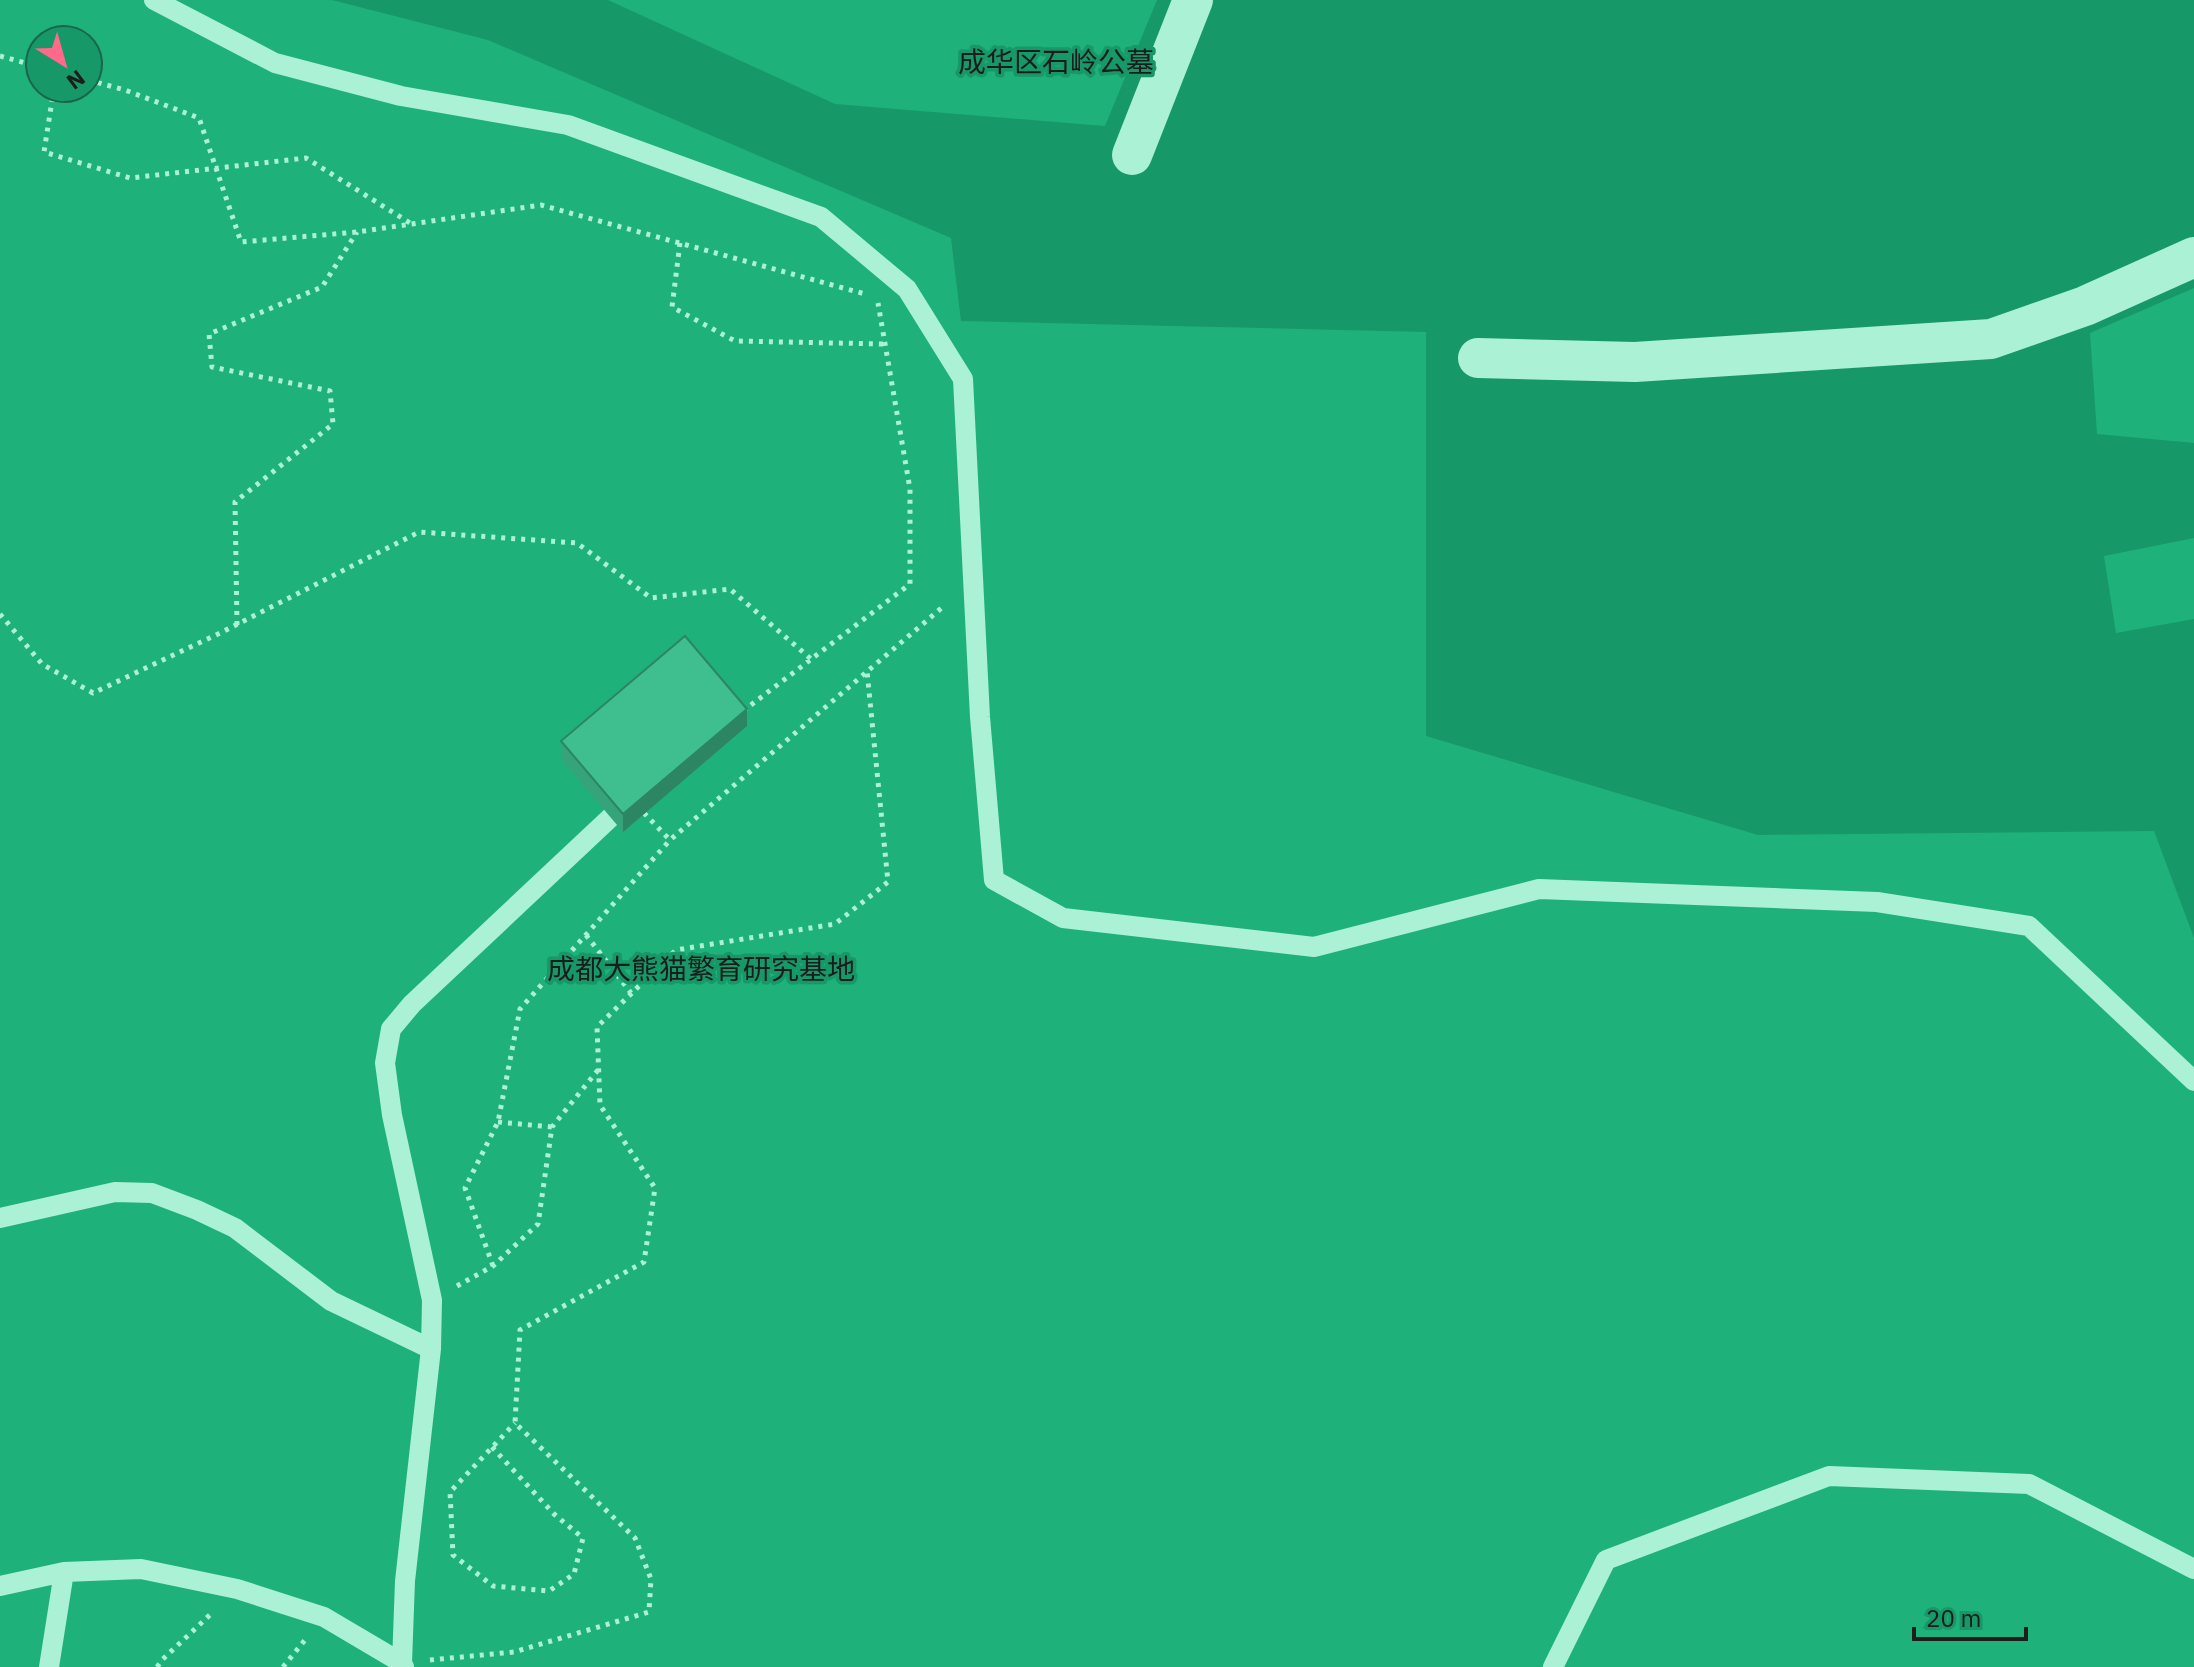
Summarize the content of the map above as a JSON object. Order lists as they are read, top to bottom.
{
  "parks": ["成华区石岭公墓", "成都大熊猫繁育研究基地"],
  "scale_bar": "20 m",
  "north": "bottom right"
}
